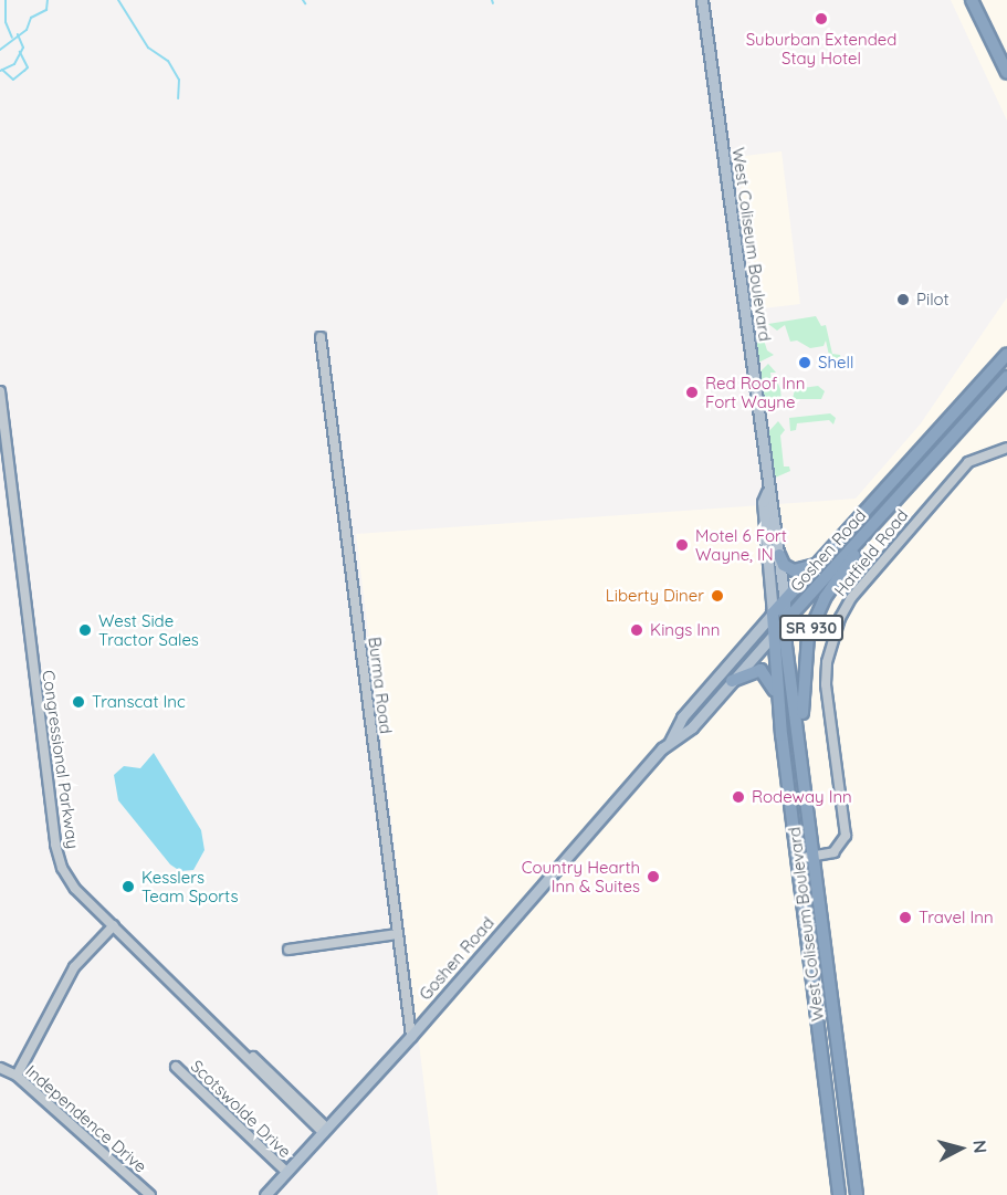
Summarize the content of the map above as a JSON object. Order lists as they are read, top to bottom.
{
  "streets": {
    "highway": ["West Coliseum Boulevard", "Goshen Road", "SR 930"],
    "street": [
      "Hatfield Road",
      "Burma Road",
      "Congressional Parkway",
      "Scotswolde Drive",
      "Independence Drive"
    ]
  },
  "crossings": [
    ["West Coliseum Boulevard", "Goshen Road"],
    ["West Coliseum Boulevard", "Hatfield Road"],
    ["West Coliseum Boulevard", "SR 930"],
    ["Goshen Road", "SR 930"],
    ["Goshen Road", "Burma Road"],
    ["Goshen Road", "Congressional Parkway"],
    ["Goshen Road", "Scotswolde Drive"]
  ],
  "places": [
    "Suburban Extended Stay Hotel",
    "Pilot",
    "Shell",
    "Red Roof Inn Fort Wayne",
    "Motel 6 Fort Wayne, IN",
    "Liberty Diner",
    "West Side Tractor Sales",
    "Kings Inn",
    "Transcat Inc",
    "Rodeway Inn",
    "Country Hearth Inn & Suites",
    "Kesslers Team Sports",
    "Travel Inn"
  ],
  "north": "right"
}
